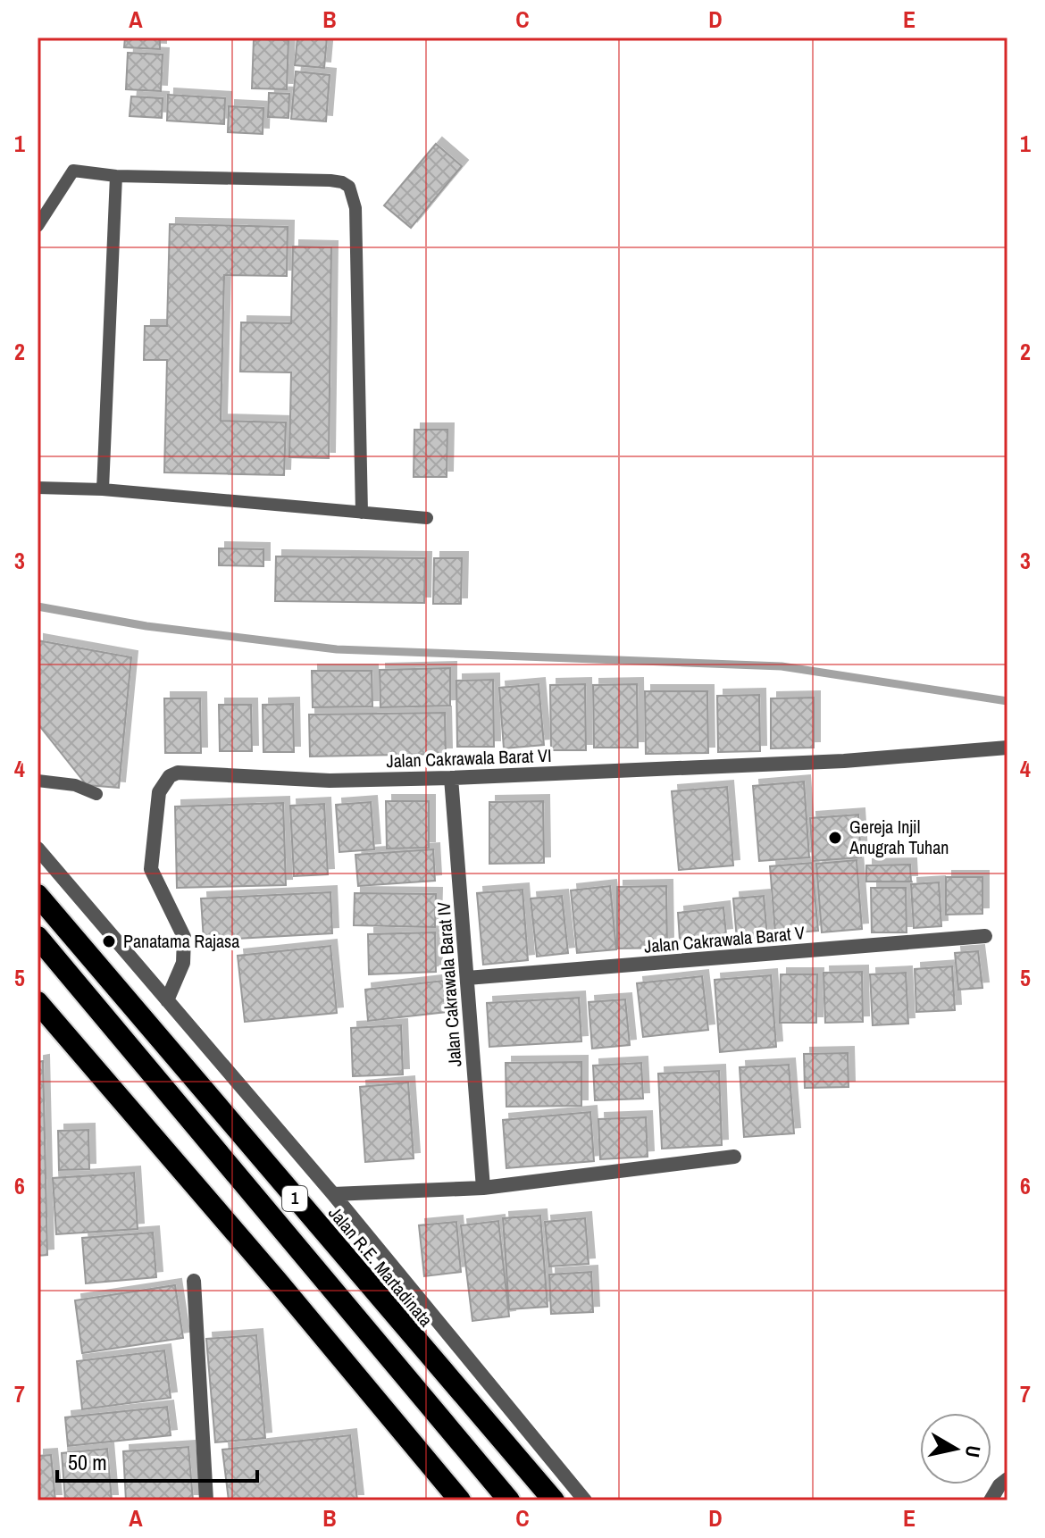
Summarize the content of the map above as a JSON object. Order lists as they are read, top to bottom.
{
  "streets": {
    "highway": ["1", "Jalan R.E. Martadinata"],
    "street": ["Jalan Cakrawala Barat VI", "Jalan Cakrawala Barat V", "Jalan Cakrawala Barat IV"]
  },
  "crossings": [
    ["Jalan Cakrawala Barat VI", "Jalan Cakrawala Barat IV"],
    ["Jalan Cakrawala Barat V", "Jalan Cakrawala Barat IV"]
  ],
  "places": ["Gereja Injil Anugrah Tuhan", "Panatama Rajasa"],
  "scale_bar": "50 m",
  "north": "right",
  "grid": {
    "columns": [
      "A",
      "B",
      "C",
      "D",
      "E"
    ],
    "rows": [
      "1",
      "2",
      "3",
      "4",
      "5",
      "6",
      "7"
    ]
  }
}
